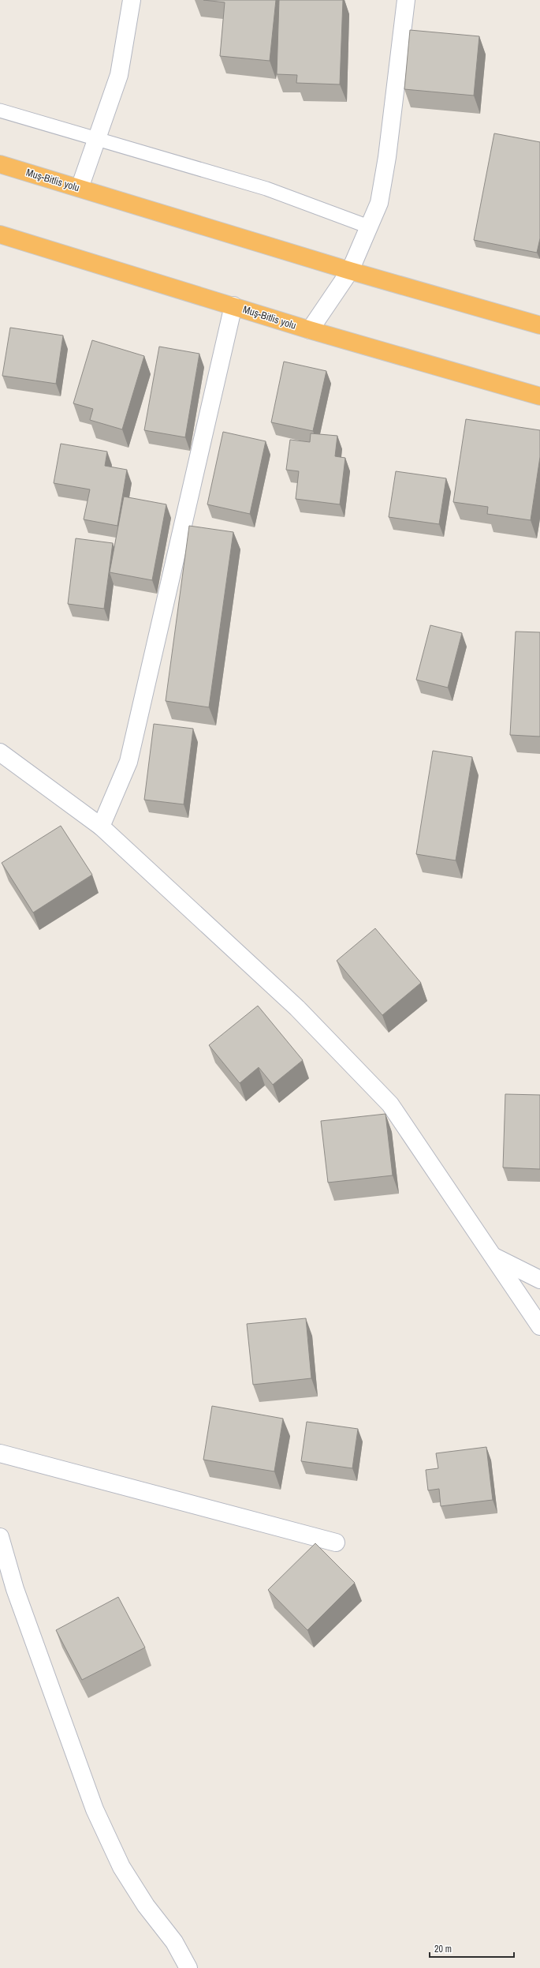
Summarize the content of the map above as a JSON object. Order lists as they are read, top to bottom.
{
  "streets": {
    "highway": ["Muş-Bitlis yolu"]
  },
  "scale_bar": "20 m"
}
